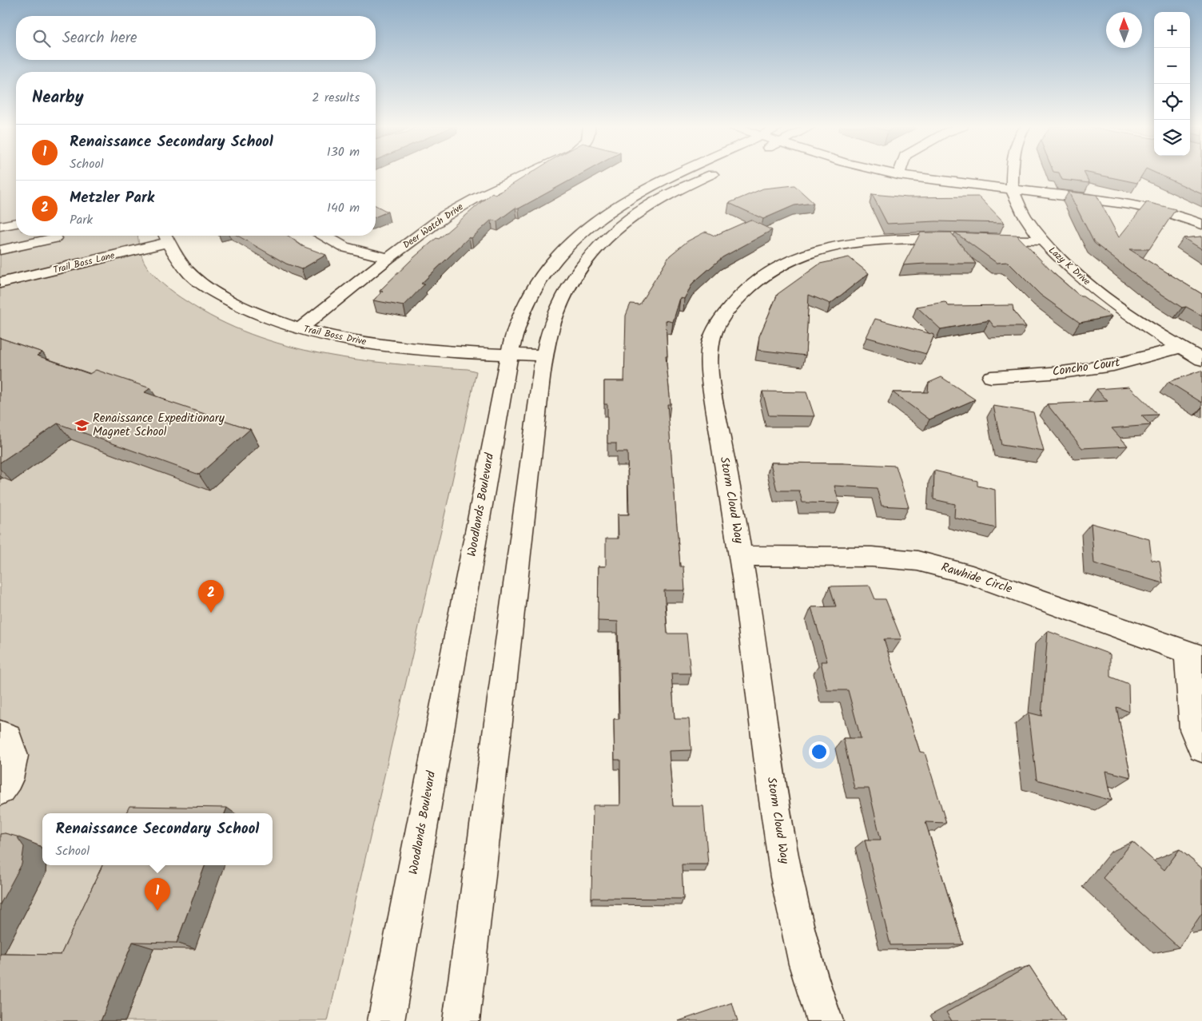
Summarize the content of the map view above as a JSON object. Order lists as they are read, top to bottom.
{
  "streets": {
    "street": [
      "Deer Watch Drive",
      "Trail Boss Lane",
      "Lazy K Drive",
      "Trail Boss Drive",
      "Concho Court",
      "Storm Cloud Way",
      "Woodlands Boulevard",
      "Rawhide Circle"
    ]
  },
  "crossings": [
    ["Deer Watch Drive", "Trail Boss Drive"],
    ["Trail Boss Lane", "Trail Boss Drive"],
    ["Lazy K Drive", "Concho Court"],
    ["Lazy K Drive", "Storm Cloud Way"],
    ["Trail Boss Drive", "Woodlands Boulevard"],
    ["Storm Cloud Way", "Rawhide Circle"]
  ],
  "places": {
    "school or university": ["Renaissance Expeditionary Magnet School"]
  },
  "north": "top",
  "page": {
    "map_buttons": ["+", "−"],
    "search": "Search here",
    "heading": ["Nearby", "2 results"],
    "list": [
      {
        "mark": "1",
        "name": "Renaissance Secondary School",
        "note": "School",
        "value": "130 m"
      },
      {
        "mark": "2",
        "name": "Metzler Park",
        "note": "Park",
        "value": "140 m"
      }
    ],
    "pins": ["2", "1"],
    "popup": ["Renaissance Secondary School", "School"]
  }
}
